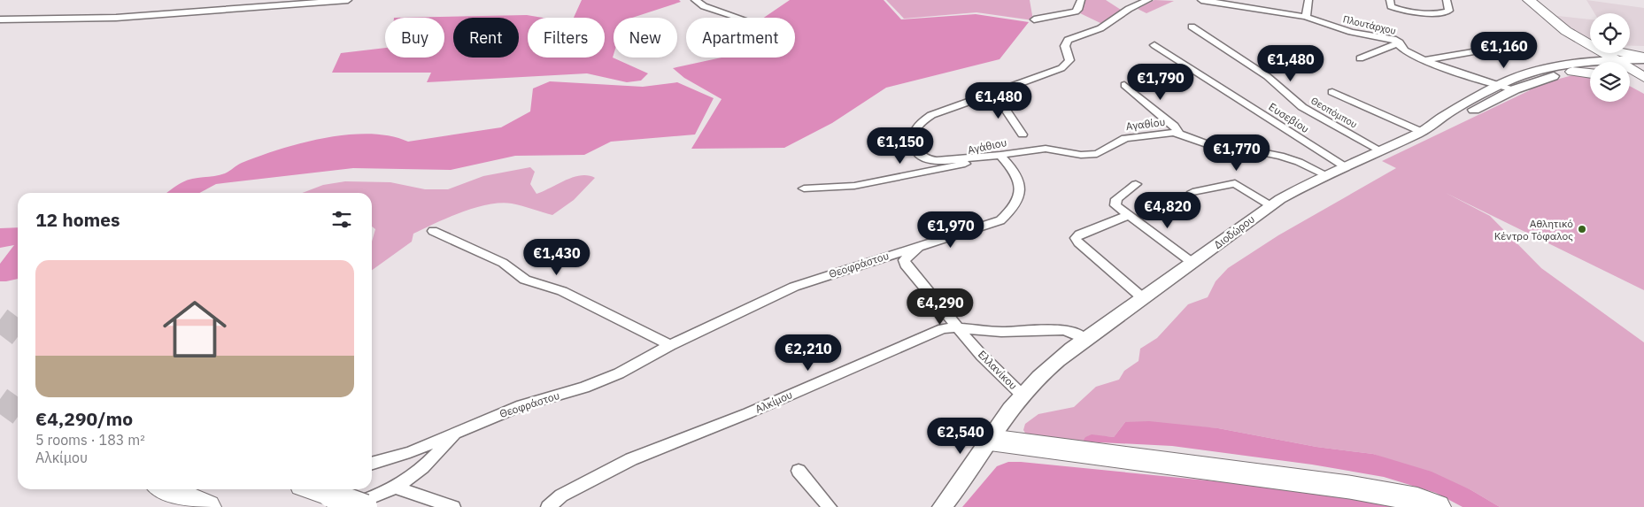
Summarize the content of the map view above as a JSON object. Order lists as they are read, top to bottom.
{
  "streets": {
    "street": [
      "Πλουτάρχου",
      "Θεοπόμπου",
      "Ευσεβίου",
      "Αγαθίου",
      "Αγάθιου",
      "Διοδώρου",
      "Θεοφράστου",
      "Ελλανίκου",
      "Αλκίμου"
    ]
  },
  "crossings": [
    ["Πλουτάρχου", "Διοδώρου"],
    ["Θεοπόμπου", "Διοδώρου"],
    ["Ευσεβίου", "Διοδώρου"],
    ["Αγαθίου", "Αγάθιου"],
    ["Αγαθίου", "Διοδώρου"],
    ["Αγάθιου", "Θεοφράστου"],
    ["Διοδώρου", "Ελλανίκου"],
    ["Διοδώρου", "Αλκίμου"],
    ["Θεοφράστου", "Ελλανίκου"],
    ["Ελλανίκου", "Αλκίμου"]
  ],
  "places": ["Αθλητικό Κέντρο Τόφαλος"],
  "page": {
    "chip": [
      "Buy",
      "Rent",
      "Filters",
      "New",
      "Apartment"
    ],
    "price": [
      "€1,160",
      "€1,480",
      "€1,790",
      "€1,480",
      "€1,150",
      "€1,770",
      "€4,820",
      "€1,970",
      "€1,430",
      "€4,290",
      "€2,210",
      "€2,540"
    ],
    "heading": "12 homes",
    "list": [
      {
        "name": "€4,290/mo",
        "note": "5 rooms · 183 m² · Αλκίμου"
      }
    ]
  }
}
